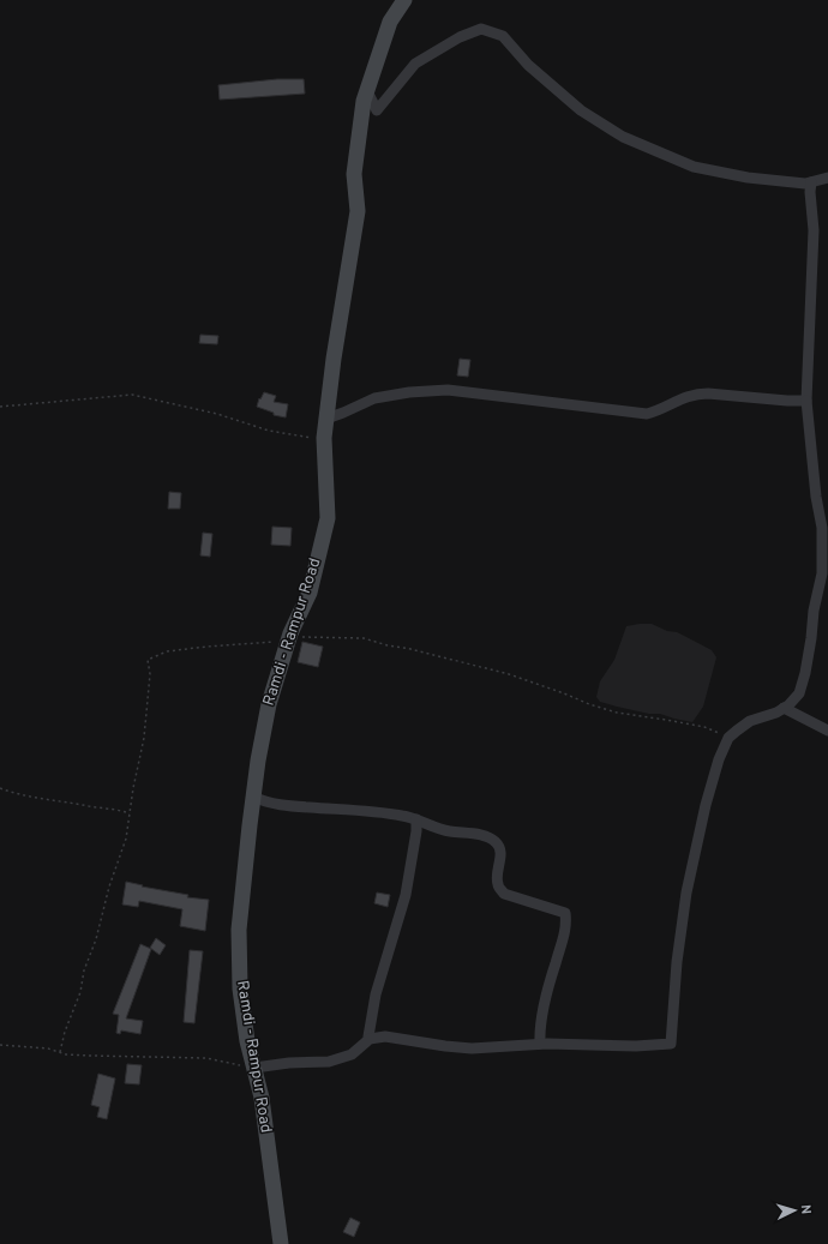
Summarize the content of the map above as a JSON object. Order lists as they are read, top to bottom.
{
  "streets": {
    "main road": ["Ramdi - Rampur Road"]
  },
  "north": "right"
}
